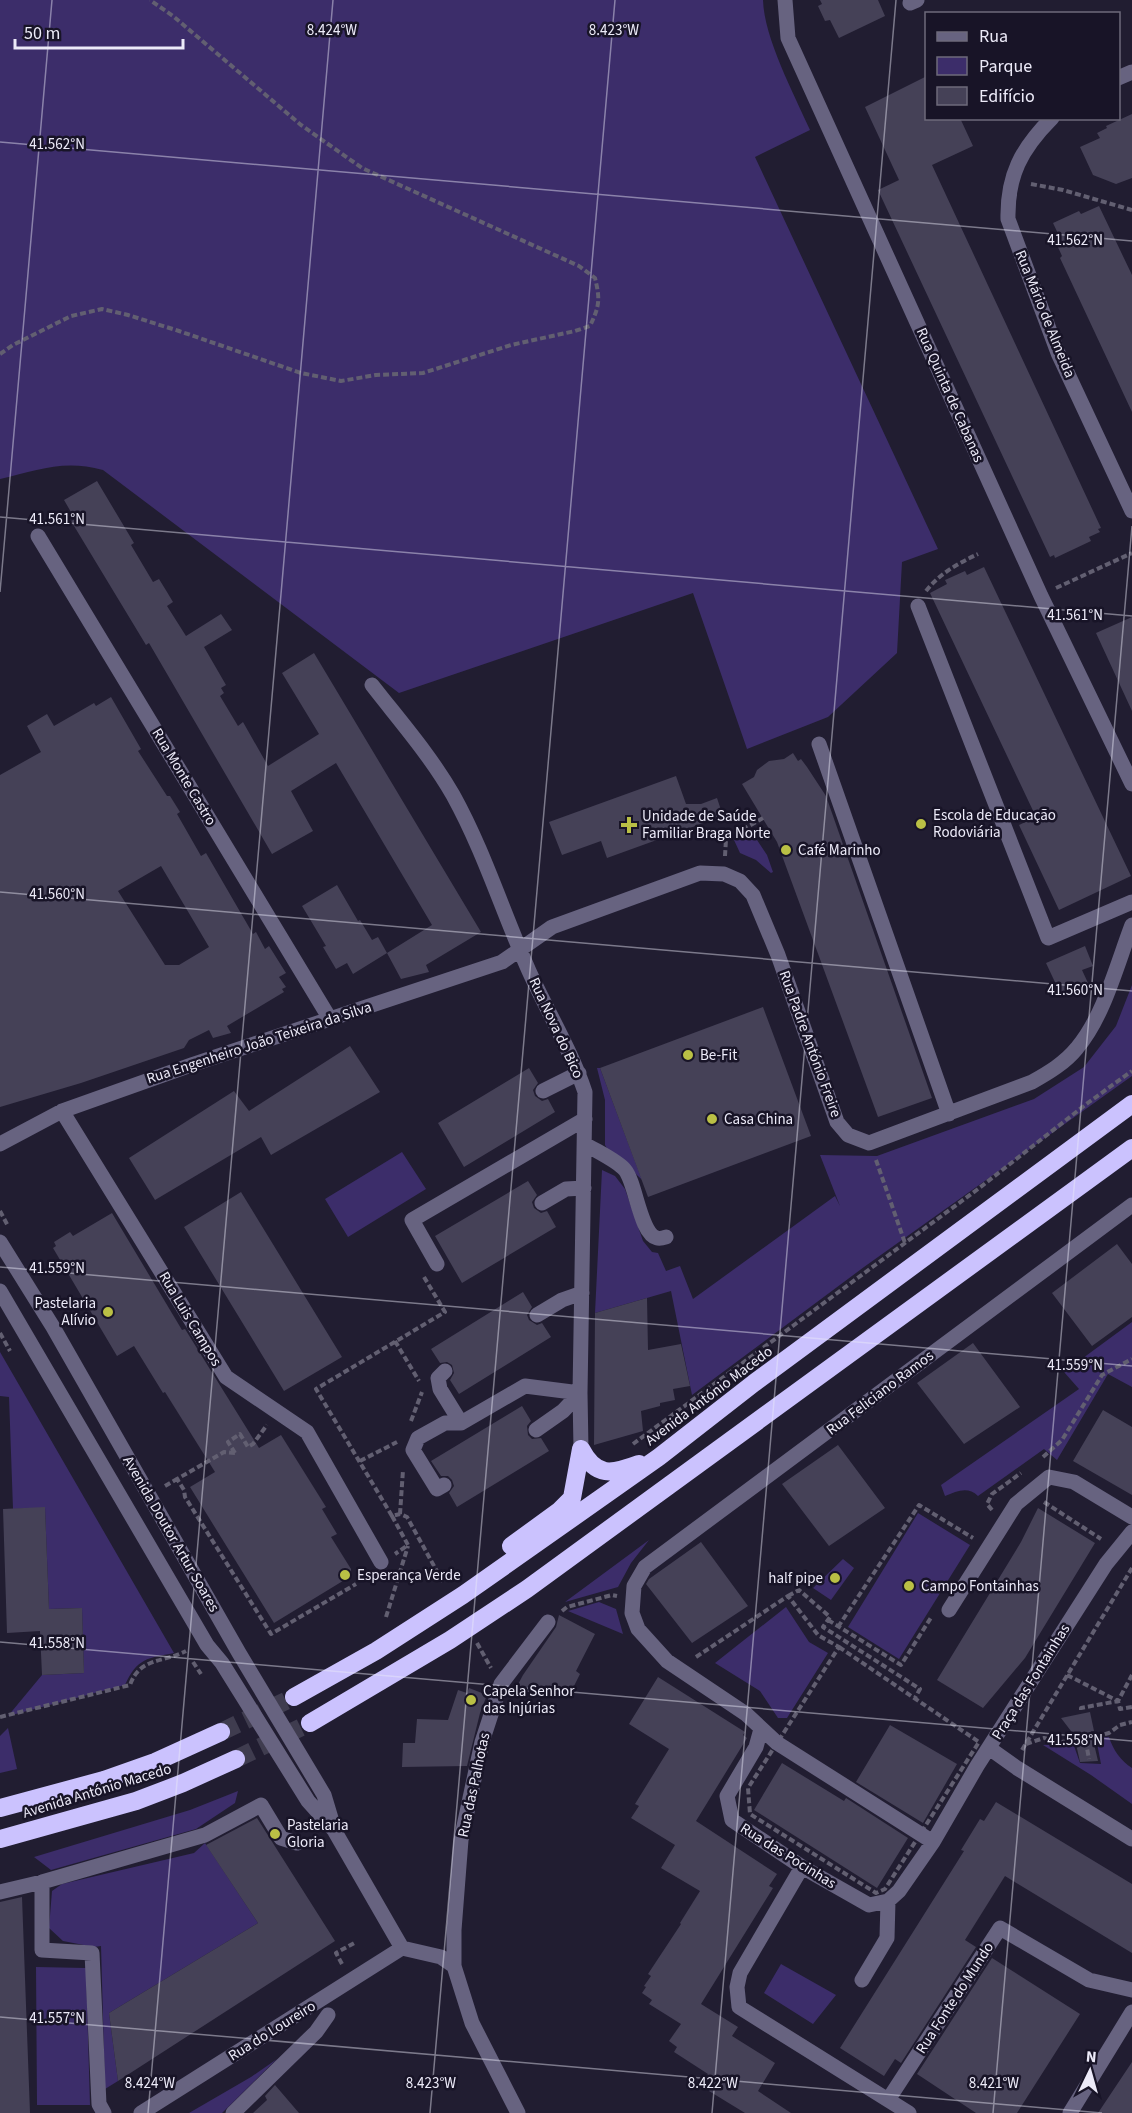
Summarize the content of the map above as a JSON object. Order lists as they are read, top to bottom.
{
  "streets": {
    "highway": ["Avenida António Macedo"],
    "street": [
      "Rua Mário de Almeida",
      "Rua Quinta de Cabanas",
      "Rua Monte Castro",
      "Rua Nova do Bico",
      "Rua Engenheiro João Teixeira da Silva",
      "Rua Padre António Freire",
      "Rua Luis Campos",
      "Rua Feliciano Ramos",
      "Avenida Doutor Artur Soares",
      "Praça das Fontainhas",
      "Rua das Palhotas",
      "Rua das Pocinhas",
      "Rua Fonte do Mundo",
      "Rua do Loureiro"
    ]
  },
  "crossings": [
    ["Rua Monte Castro", "Rua Engenheiro João Teixeira da Silva"],
    ["Rua Nova do Bico", "Rua Engenheiro João Teixeira da Silva"],
    ["Rua Nova do Bico", "Rua Padre António Freire"],
    ["Rua Engenheiro João Teixeira da Silva", "Rua Padre António Freire"],
    ["Rua Engenheiro João Teixeira da Silva", "Rua Luis Campos"],
    ["Rua Feliciano Ramos", "Rua das Pocinhas"],
    ["Avenida Doutor Artur Soares", "Rua do Loureiro"]
  ],
  "places": {
    "other": [
      "Escola de Educação Rodoviária",
      "Café Marinho",
      "Be-Fit",
      "Casa China",
      "Pastelaria Alívio",
      "Esperança Verde",
      "half pipe",
      "Campo Fontainhas",
      "Capela Senhor das Injúrias",
      "Pastelaria Gloria"
    ],
    "health": ["Unidade de Saúde Familiar Braga Norte"]
  },
  "legend": ["Rua", "Parque", "Edifício"],
  "scale_bar": "50 m",
  "north": "top",
  "coordinates": [
    "8.424°W",
    "8.423°W",
    "41.562°N",
    "41.561°N",
    "41.560°N",
    "41.559°N",
    "41.558°N",
    "41.557°N",
    "8.422°W",
    "8.421°W"
  ]
}
